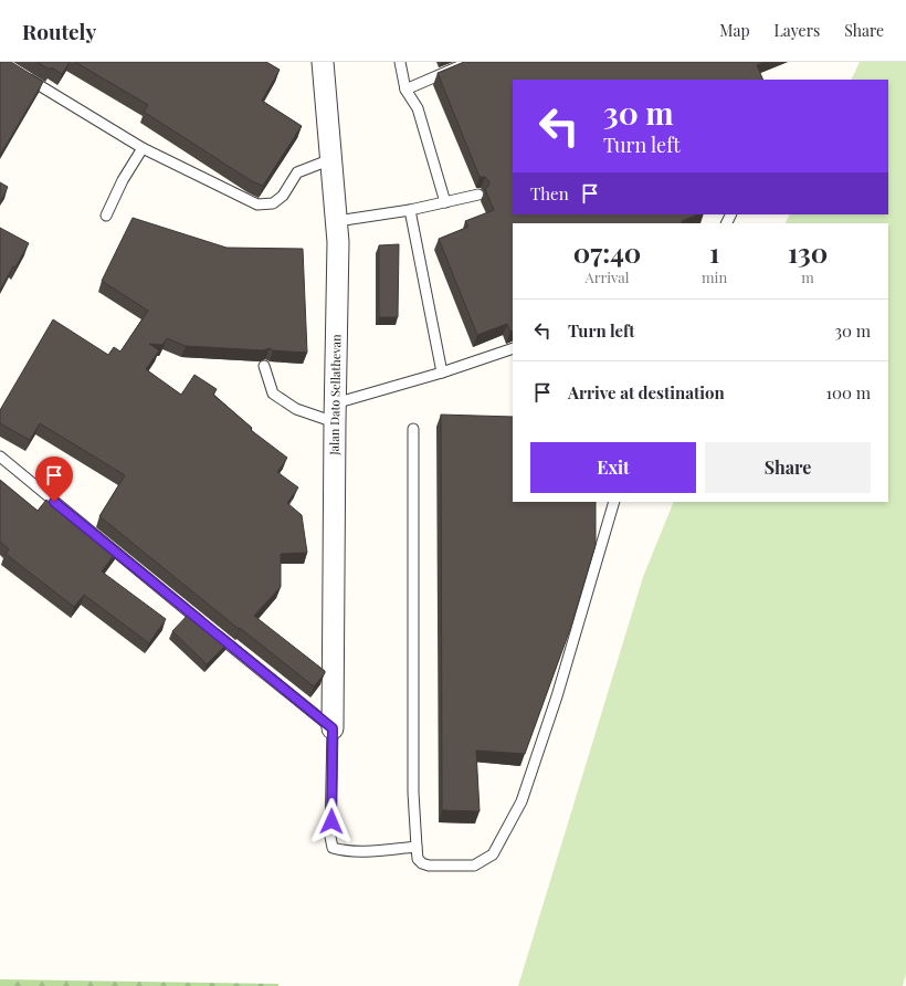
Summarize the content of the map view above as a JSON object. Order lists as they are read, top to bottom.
{
  "streets": {
    "street": ["Jalan Dato Sellathevan"]
  },
  "page": {
    "header": "Routely",
    "nav": ["Map", "Layers", "Share"],
    "turn": ["30 m", "Turn left"],
    "then": "Then",
    "eta": [
      "07:40",
      "Arrival",
      "1",
      "min",
      "130",
      "m"
    ],
    "list": [
      {
        "name": "Turn left",
        "value": "30 m"
      },
      {
        "name": "Arrive at destination",
        "value": "100 m"
      }
    ],
    "buttons": ["Exit", "Share"]
  }
}
